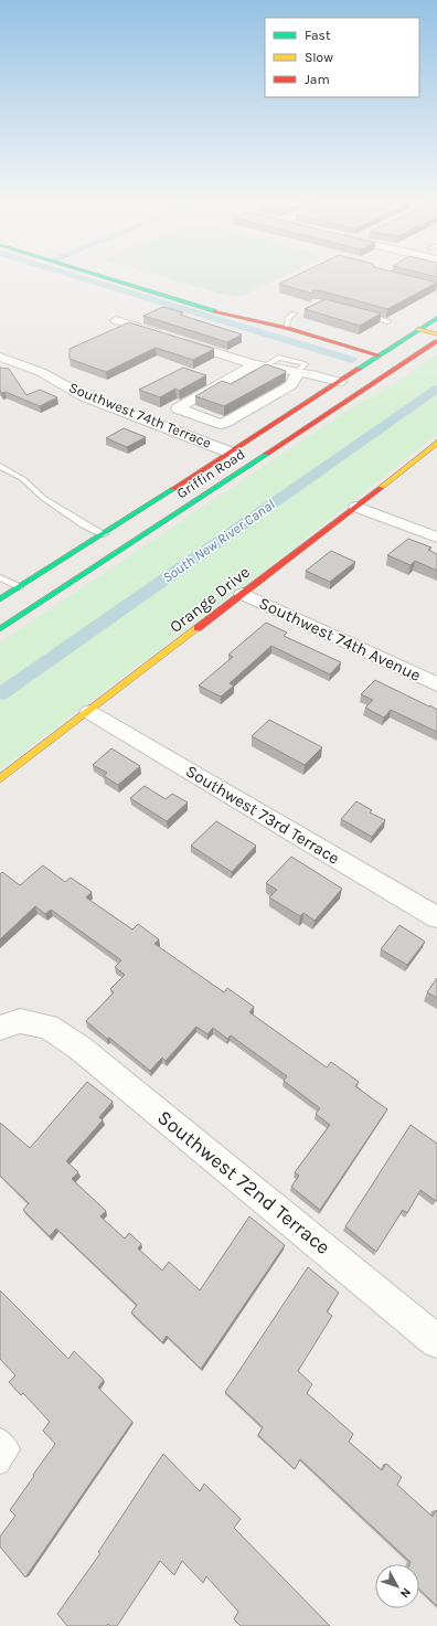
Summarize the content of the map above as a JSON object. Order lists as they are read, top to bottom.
{
  "streets": {
    "main road": ["Griffin Road", "Orange Drive"],
    "street": [
      "Southwest 74th Terrace",
      "Southwest 74th Avenue",
      "Southwest 73rd Terrace",
      "Southwest 72nd Terrace"
    ]
  },
  "crossings": [
    ["Southwest 74th Terrace", "Griffin Road"],
    ["Orange Drive", "Southwest 74th Avenue"],
    ["Orange Drive", "Southwest 73rd Terrace"]
  ],
  "water": ["South New River Canal"],
  "legend": ["Fast", "Slow", "Jam"],
  "north": "bottom right"
}
